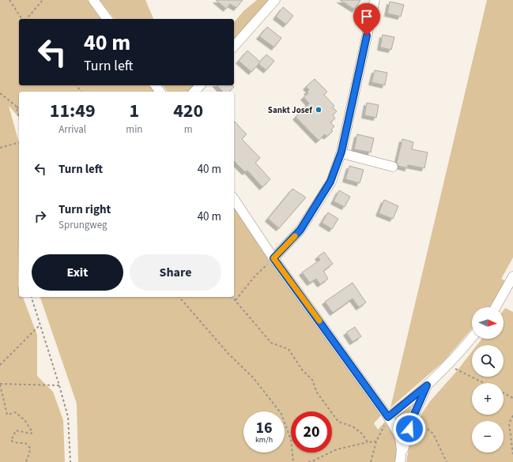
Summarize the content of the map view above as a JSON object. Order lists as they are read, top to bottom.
{
  "places": ["Sankt Josef"],
  "north": "right",
  "page": {
    "turn": ["40 m", "Turn left"],
    "eta": [
      "11:49",
      "Arrival",
      "1",
      "min",
      "420",
      "m"
    ],
    "list": [
      {
        "name": "Turn left",
        "value": "40 m"
      },
      {
        "name": "Turn right",
        "note": "Sprungweg",
        "value": "40 m"
      }
    ],
    "buttons": ["Exit", "Share"],
    "map_buttons": ["+", "−"],
    "speed": "16 km/h",
    "limit": "20"
  }
}
